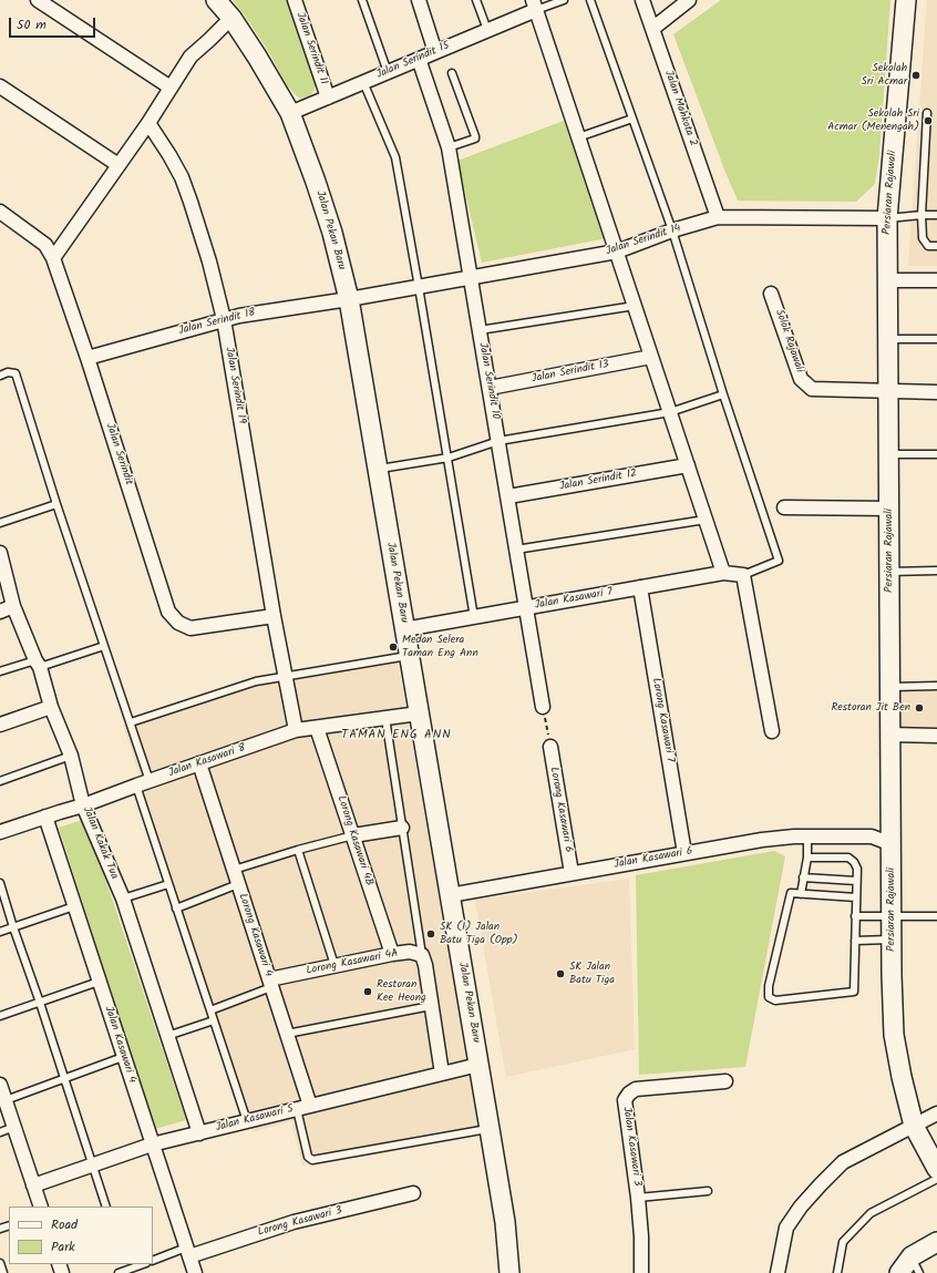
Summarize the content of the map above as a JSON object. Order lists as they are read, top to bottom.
{
  "streets": {
    "street": [
      "Jalan Serindit 11",
      "Jalan Serindit 15",
      "Jalan Mahkota 2",
      "Persiaran Rajawali",
      "Jalan Pekan Baru",
      "Jalan Serindit 14",
      "Jalan Serindit 18",
      "Solok Rajawali",
      "Jalan Serindit 13",
      "Jalan Serindit 10",
      "Jalan Serindit 19",
      "Jalan Serindit",
      "Jalan Serindit 12",
      "Jalan Kasawari 7",
      "Lorong Kasawari 7",
      "Jalan Kasawari 8",
      "Lorong Kasawari 6",
      "Lorong Kasawari 4B",
      "Jalan Kakak Tua",
      "Jalan Kasawari 6",
      "Lorong Kasawari 4",
      "Lorong Kasawari 4A",
      "Jalan Kasawari 4",
      "Jalan Kasawari 5",
      "Jalan Kasawari 3",
      "Lorong Kasawari 3"
    ]
  },
  "crossings": [
    ["Jalan Serindit 11", "Jalan Serindit 15"],
    ["Jalan Serindit 15", "Jalan Pekan Baru"],
    ["Jalan Serindit 15", "Jalan Serindit 10"],
    ["Jalan Mahkota 2", "Jalan Serindit 14"],
    ["Persiaran Rajawali", "Jalan Serindit 14"],
    ["Persiaran Rajawali", "Solok Rajawali"],
    ["Jalan Pekan Baru", "Jalan Serindit 14"],
    ["Jalan Pekan Baru", "Jalan Serindit 18"],
    ["Jalan Pekan Baru", "Jalan Kasawari 7"],
    ["Jalan Pekan Baru", "Jalan Kasawari 8"],
    ["Jalan Pekan Baru", "Jalan Kasawari 6"],
    ["Jalan Pekan Baru", "Jalan Kasawari 5"],
    ["Jalan Serindit 14", "Jalan Serindit 18"],
    ["Jalan Serindit 14", "Jalan Serindit 10"],
    ["Jalan Serindit 18", "Jalan Serindit 19"],
    ["Jalan Serindit 18", "Jalan Serindit"],
    ["Jalan Serindit 13", "Jalan Serindit 10"],
    ["Jalan Serindit 10", "Jalan Serindit 12"],
    ["Jalan Serindit 10", "Jalan Kasawari 7"],
    ["Jalan Serindit 19", "Jalan Serindit"],
    ["Jalan Serindit 19", "Jalan Kasawari 8"],
    ["Jalan Kasawari 7", "Lorong Kasawari 7"],
    ["Lorong Kasawari 7", "Jalan Kasawari 6"],
    ["Jalan Kasawari 8", "Lorong Kasawari 4B"],
    ["Jalan Kasawari 8", "Jalan Kakak Tua"],
    ["Jalan Kasawari 8", "Lorong Kasawari 4"],
    ["Jalan Kasawari 8", "Jalan Kasawari 4"],
    ["Lorong Kasawari 6", "Jalan Kasawari 6"],
    ["Lorong Kasawari 4B", "Lorong Kasawari 4A"],
    ["Jalan Kakak Tua", "Jalan Kasawari 5"],
    ["Lorong Kasawari 4", "Lorong Kasawari 4A"],
    ["Lorong Kasawari 4", "Jalan Kasawari 5"],
    ["Jalan Kasawari 4", "Jalan Kasawari 5"],
    ["Jalan Kasawari 4", "Lorong Kasawari 3"]
  ],
  "districts": ["TAMAN ENG ANN"],
  "places": [
    "Sekolah Sri Acmar",
    "Sekolah Sri Acmar (Menengah)",
    "Medan Selera Taman Eng Ann",
    "Restoran Jit Ben",
    "SK (1) Jalan Batu Tiga (Opp)",
    "SK Jalan Batu Tiga",
    "Restoran Kee Heong"
  ],
  "legend": ["Road", "Park"],
  "scale_bar": "50 m"
}
